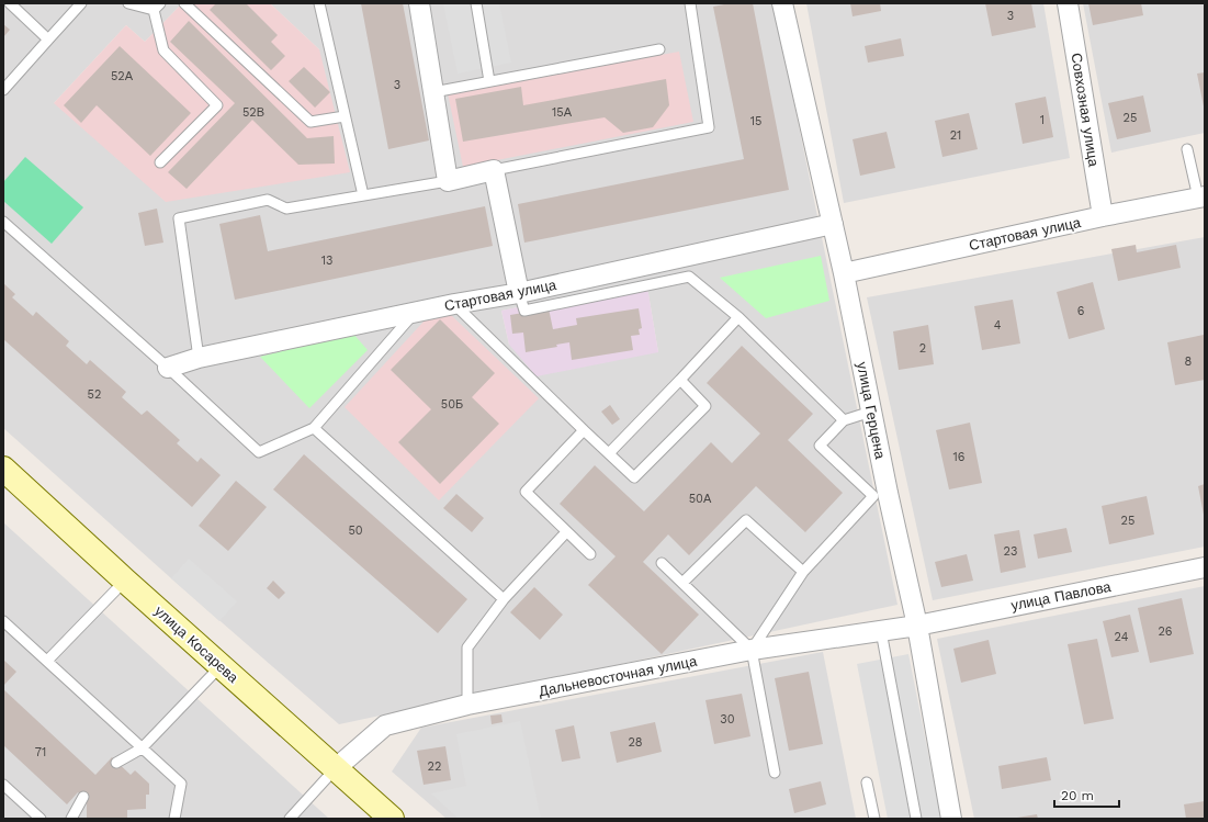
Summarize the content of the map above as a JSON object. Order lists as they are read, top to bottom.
{
  "streets": {
    "street": [
      "Совхозная улица",
      "Стартовая улица",
      "улица Герцена",
      "улица Павлова",
      "улица Косарева",
      "Дальневосточная улица"
    ]
  },
  "crossings": [
    ["Совхозная улица", "Стартовая улица"],
    ["Стартовая улица", "улица Герцена"],
    ["улица Герцена", "улица Павлова"],
    ["улица Герцена", "Дальневосточная улица"],
    ["улица Павлова", "Дальневосточная улица"],
    ["улица Косарева", "Дальневосточная улица"]
  ],
  "house_numbers": [
    "3",
    "52А",
    "3",
    "52В",
    "15А",
    "25",
    "1",
    "15",
    "21",
    "13",
    "6",
    "4",
    "2",
    "8",
    "52",
    "50Б",
    "16",
    "50А",
    "25",
    "50",
    "23",
    "26",
    "24",
    "30",
    "28",
    "71",
    "22"
  ],
  "scale_bar": "20 m"
}
